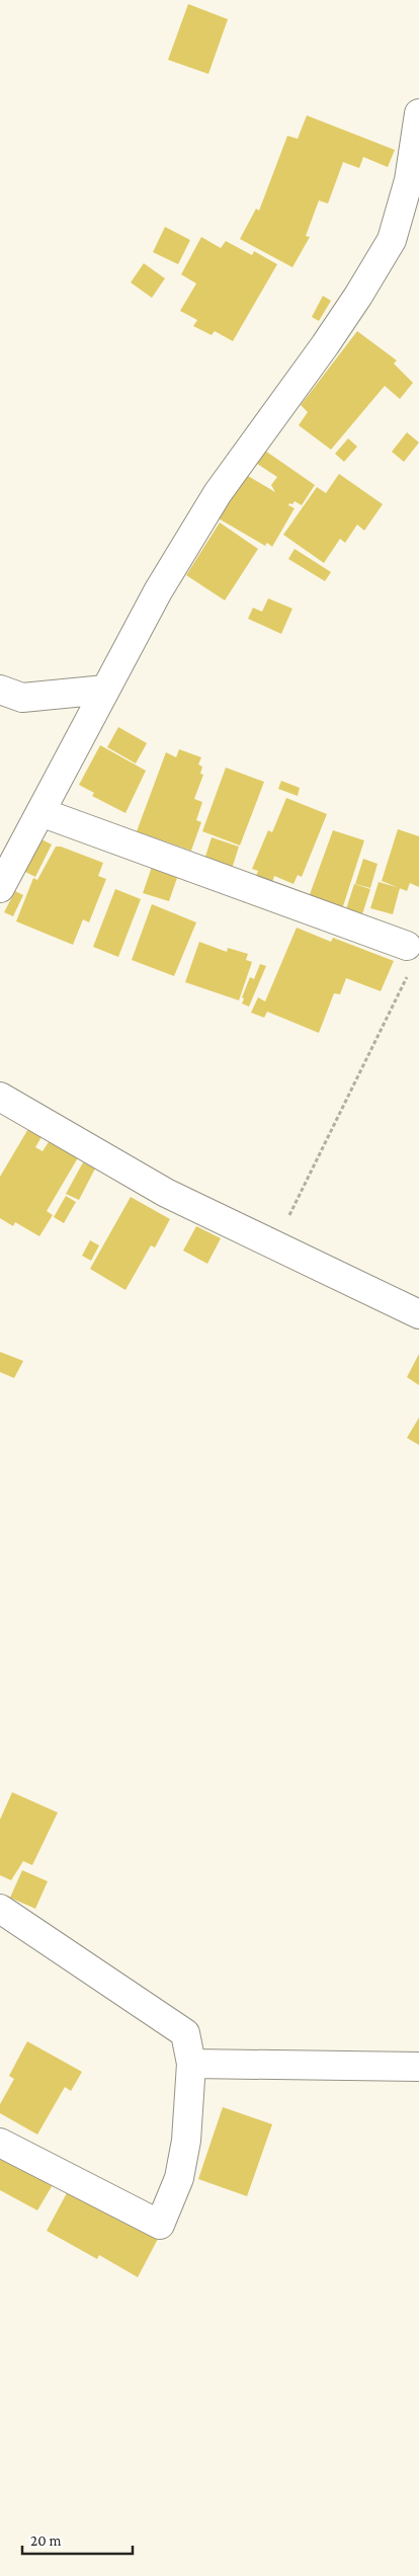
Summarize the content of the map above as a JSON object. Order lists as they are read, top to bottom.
{
  "scale_bar": "20 m"
}
